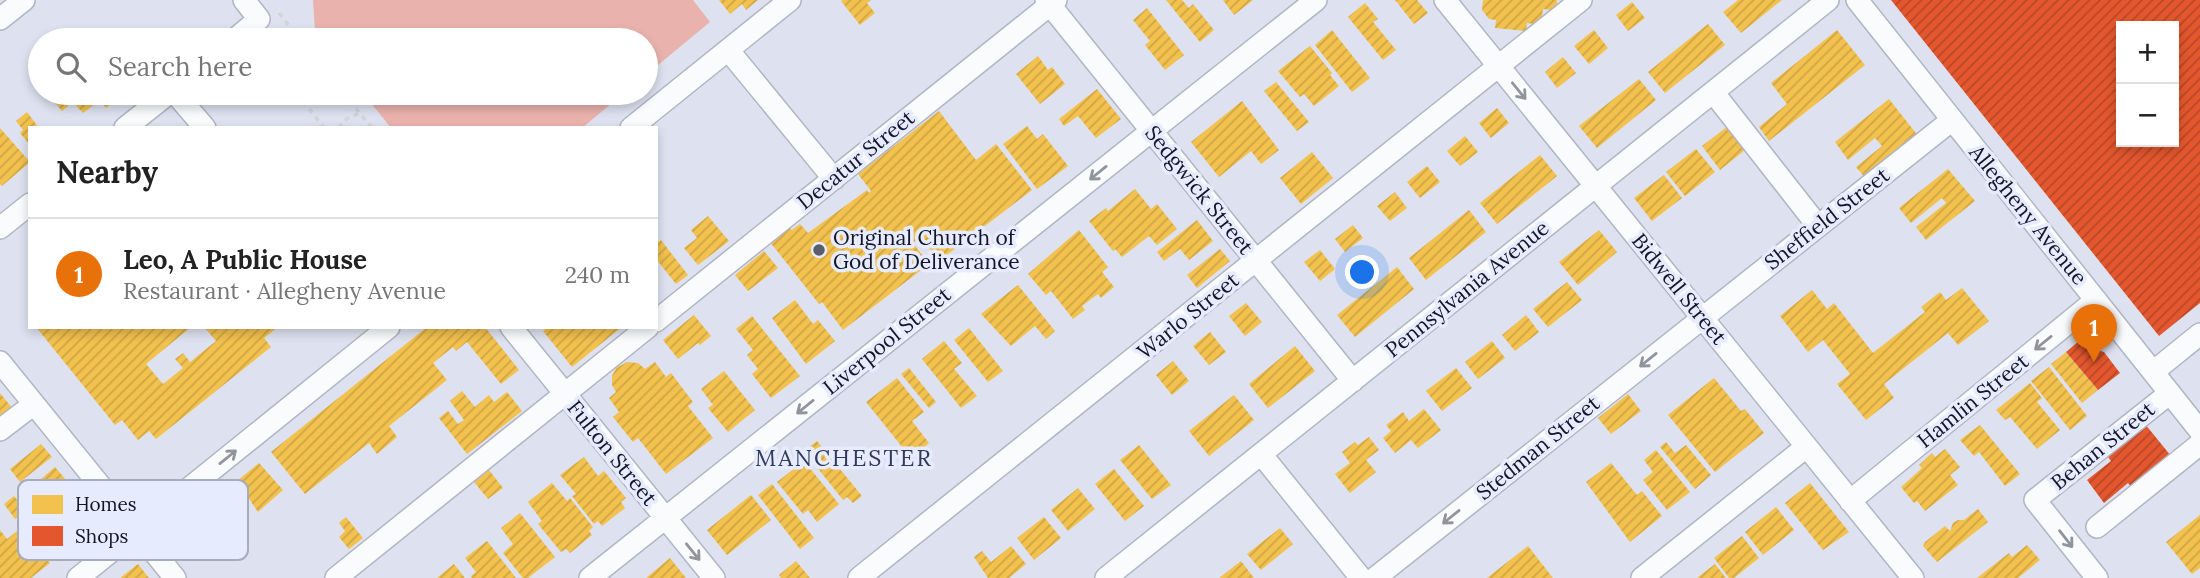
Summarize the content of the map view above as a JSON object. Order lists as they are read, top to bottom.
{
  "streets": {
    "street": [
      "Decatur Street",
      "Sedgwick Street",
      "Allegheny Avenue",
      "Sheffield Street",
      "Pennsylvania Avenue",
      "Bidwell Street",
      "Warlo Street",
      "Liverpool Street",
      "Hamlin Street",
      "Behan Street",
      "Stedman Street",
      "Fulton Street"
    ]
  },
  "crossings": [
    ["Decatur Street", "Sedgwick Street"],
    ["Sedgwick Street", "Pennsylvania Avenue"],
    ["Sedgwick Street", "Warlo Street"],
    ["Sedgwick Street", "Liverpool Street"],
    ["Allegheny Avenue", "Sheffield Street"],
    ["Allegheny Avenue", "Hamlin Street"],
    ["Allegheny Avenue", "Behan Street"],
    ["Sheffield Street", "Bidwell Street"],
    ["Sheffield Street", "Stedman Street"],
    ["Pennsylvania Avenue", "Bidwell Street"],
    ["Bidwell Street", "Warlo Street"],
    ["Bidwell Street", "Hamlin Street"],
    ["Bidwell Street", "Stedman Street"],
    ["Liverpool Street", "Fulton Street"]
  ],
  "one_way": ["Liverpool Street"],
  "districts": ["MANCHESTER"],
  "places": ["Original Church of God of Deliverance"],
  "legend": ["Homes", "Shops"],
  "page": {
    "map_buttons": ["+", "−"],
    "search": "Search here",
    "heading": "Nearby",
    "list": [
      {
        "mark": "1",
        "name": "Leo, A Public House",
        "note": "Restaurant · Allegheny Avenue",
        "value": "240 m"
      }
    ],
    "pins": "1"
  }
}
